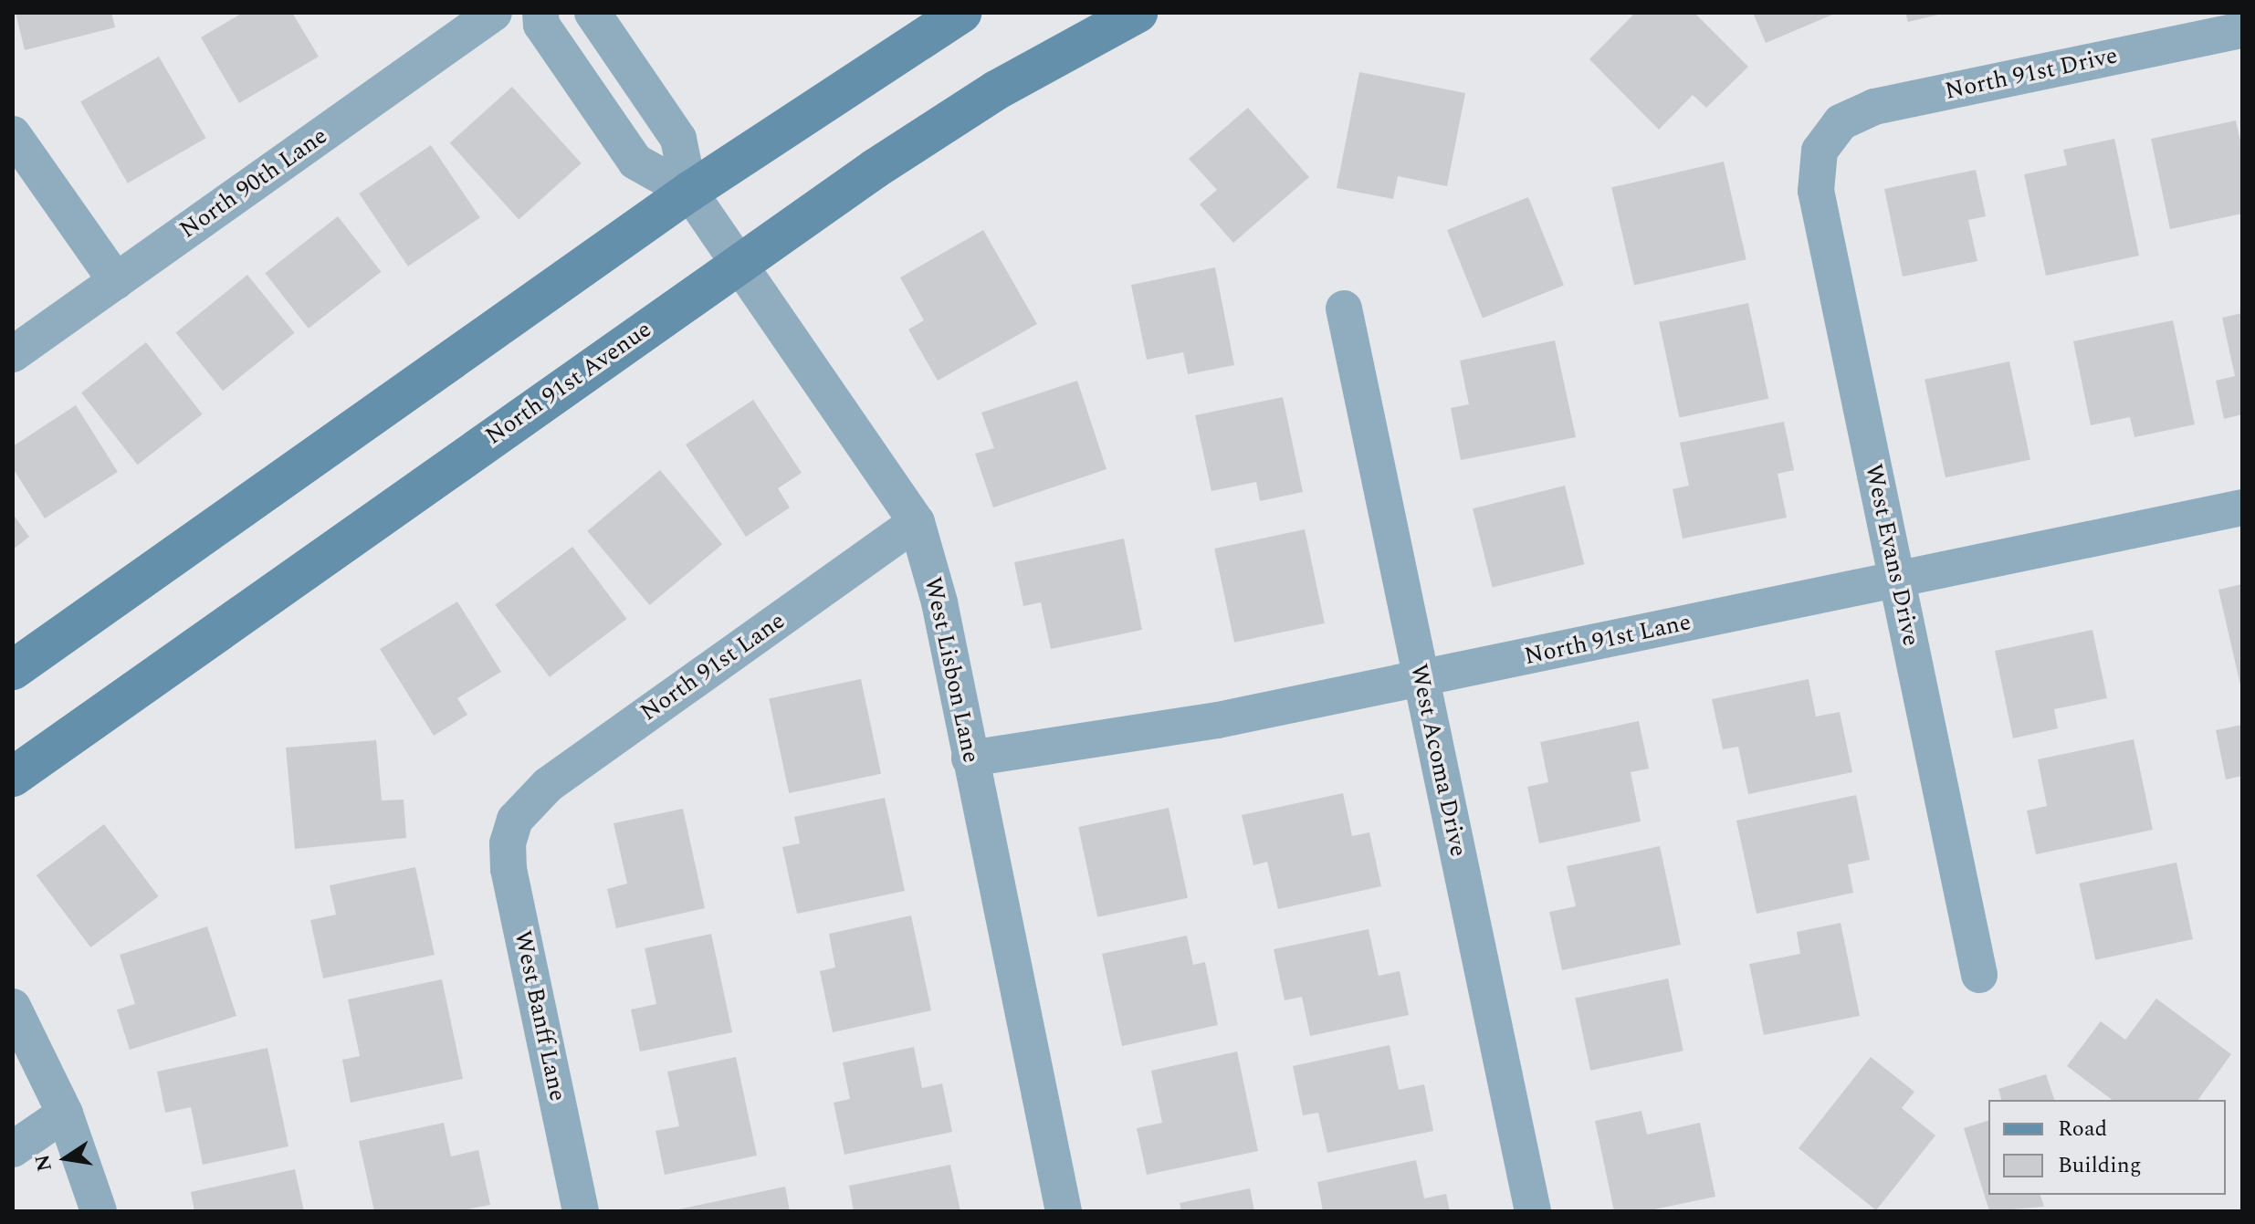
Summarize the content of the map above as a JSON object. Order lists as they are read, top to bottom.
{
  "streets": {
    "main road": ["North 91st Avenue"],
    "street": [
      "North 91st Drive",
      "North 90th Lane",
      "West Evans Drive",
      "North 91st Lane",
      "West Lisbon Lane",
      "West Acoma Drive",
      "West Banff Lane"
    ]
  },
  "crossings": [
    ["North 91st Drive", "West Evans Drive"],
    ["North 91st Avenue", "West Lisbon Lane"],
    ["West Evans Drive", "North 91st Lane"],
    ["North 91st Lane", "West Lisbon Lane"],
    ["North 91st Lane", "West Acoma Drive"],
    ["North 91st Lane", "West Banff Lane"]
  ],
  "legend": ["Road", "Building"],
  "north": "left"
}
